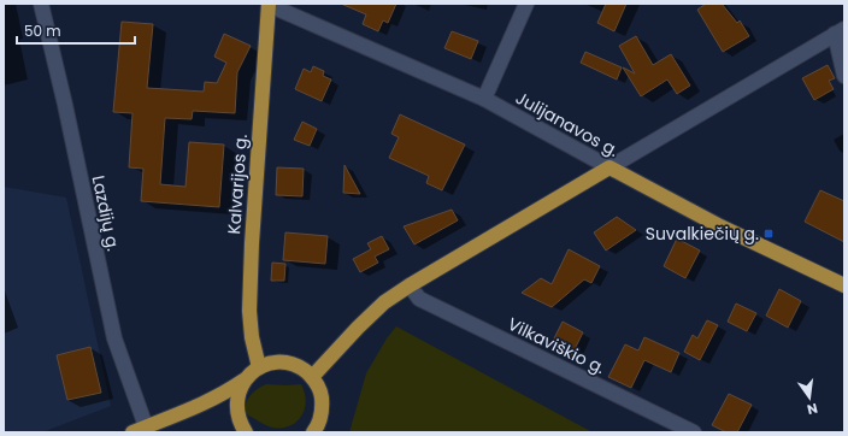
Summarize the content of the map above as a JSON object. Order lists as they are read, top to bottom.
{
  "streets": {
    "main road": ["Julijanavos g.", "Kalvarijos g."],
    "street": ["Lazdijų g.", "Vilkaviškio g."]
  },
  "crossings": [
    ["Julijanavos g.", "Kalvarijos g."]
  ],
  "places": {
    "transit": ["Suvalkiečių g."]
  },
  "scale_bar": "50 m",
  "north": "bottom"
}
